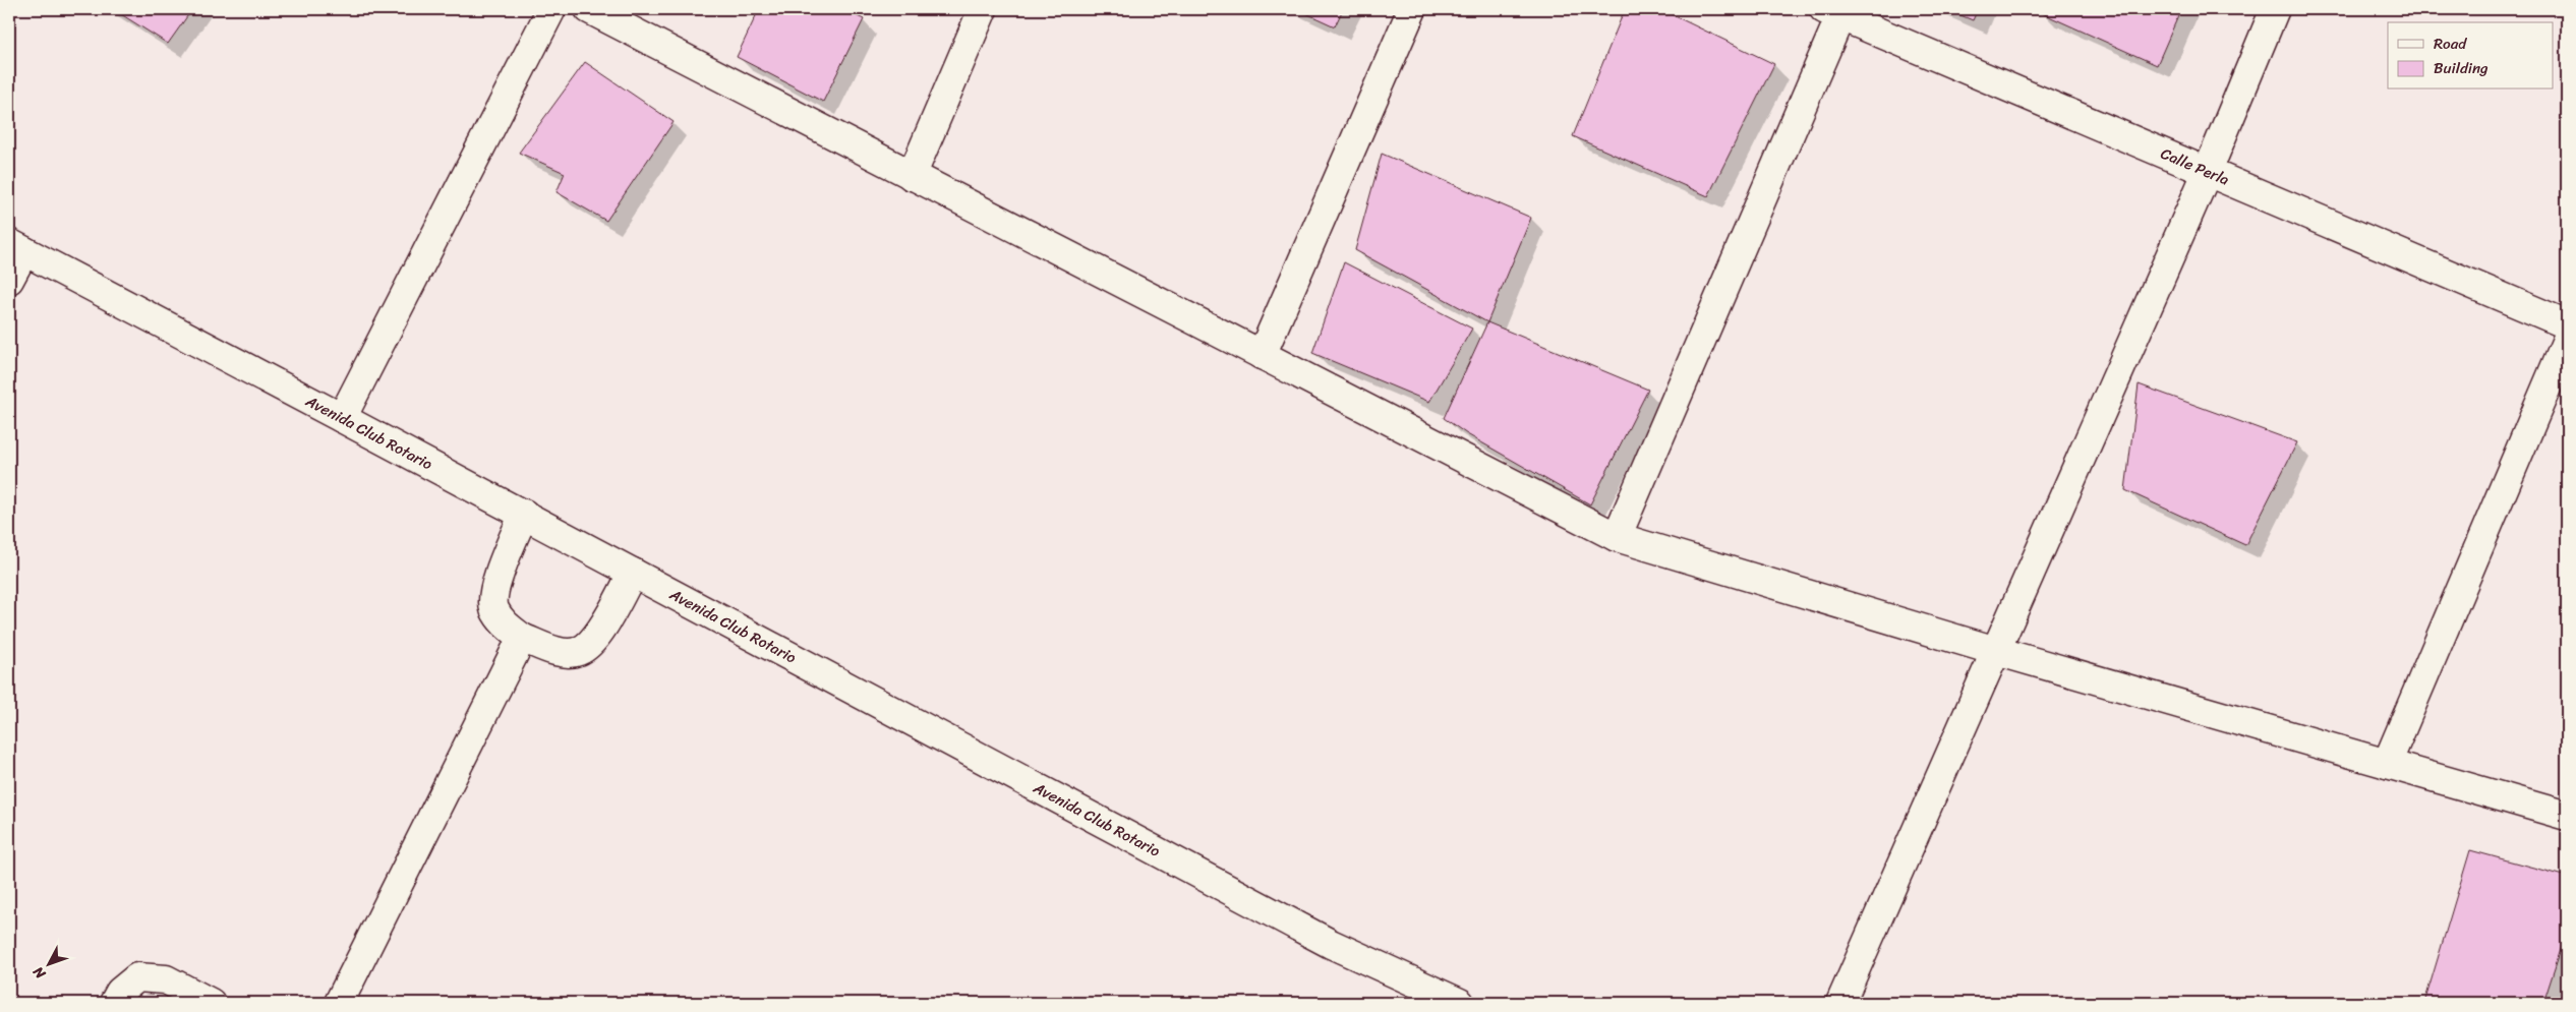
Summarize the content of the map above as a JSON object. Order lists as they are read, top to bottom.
{
  "streets": {
    "street": ["Calle Perla", "Avenida Club Rotario"]
  },
  "legend": ["Road", "Building"],
  "north": "bottom left"
}
